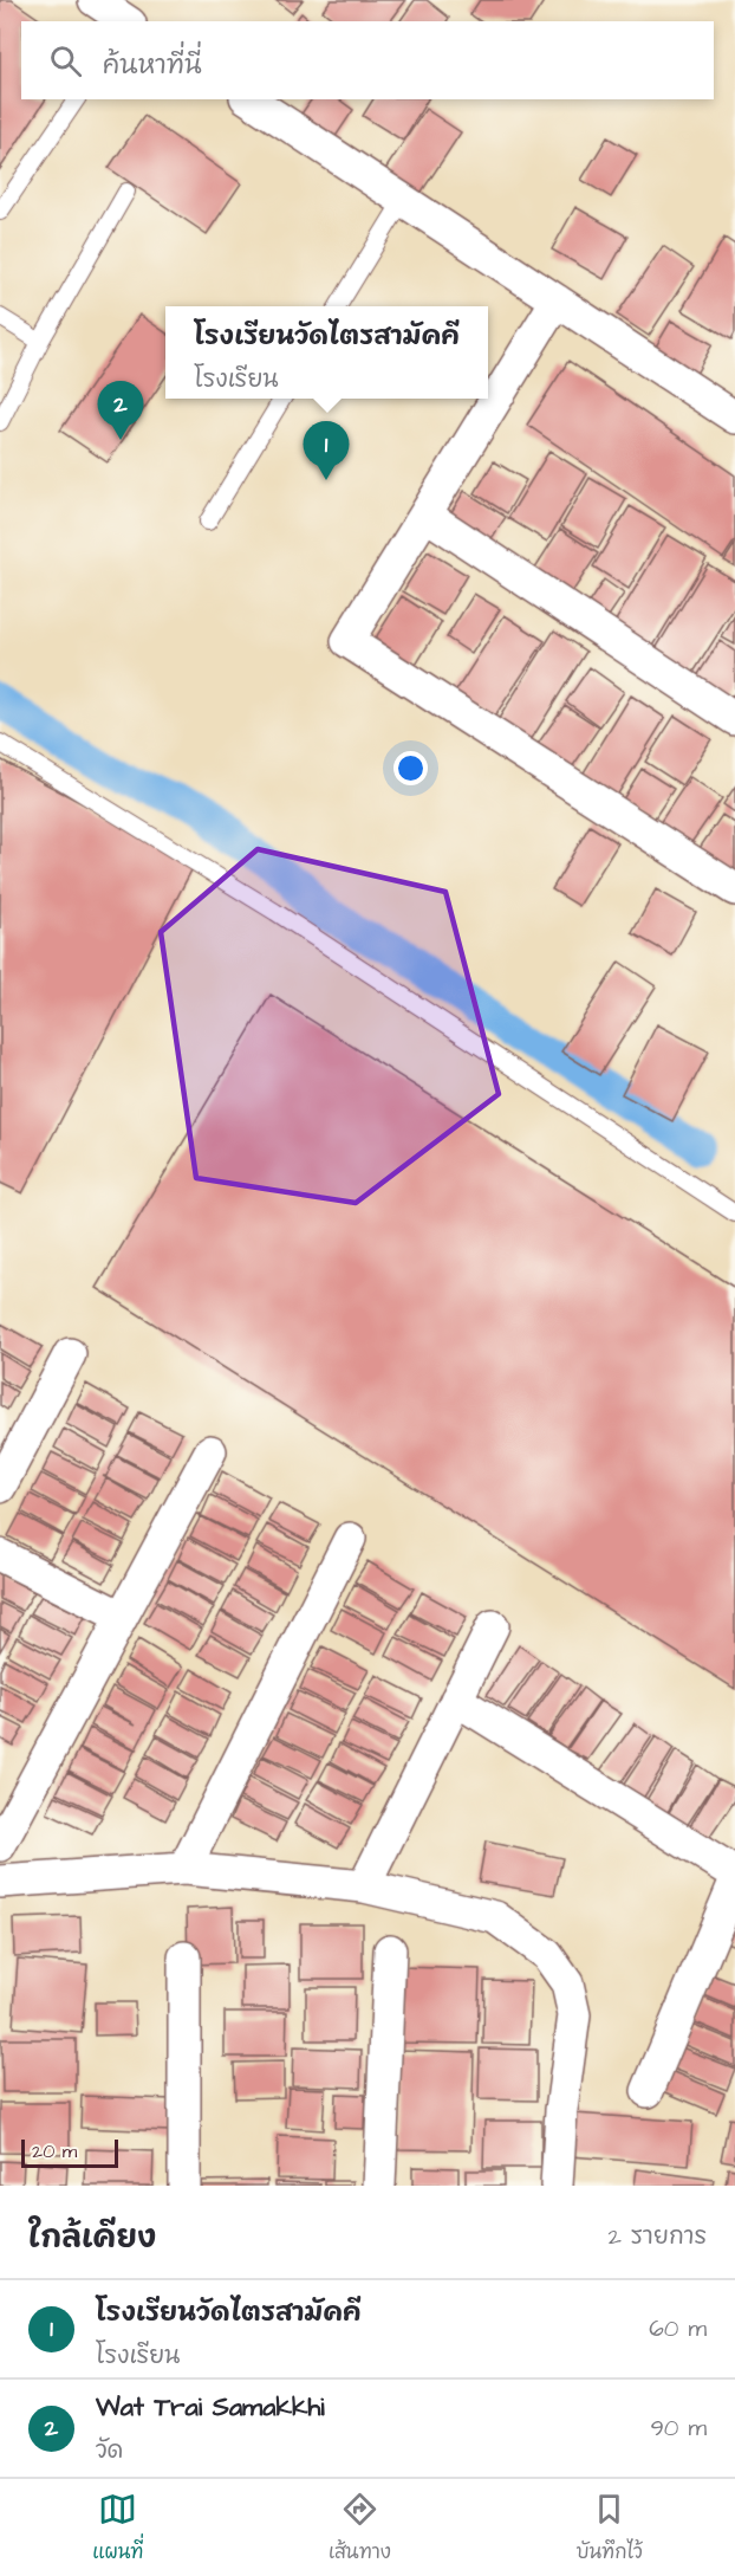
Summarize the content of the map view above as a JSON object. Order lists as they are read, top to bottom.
{
  "scale_bar": "20 m",
  "page": {
    "search": "ค้นหาที่นี่",
    "popup": ["โรงเรียนวัดไตรสามัคคี", "โรงเรียน"],
    "pins": ["2", "1"],
    "scale": "20 m",
    "heading": ["ใกล้เคียง", "2 รายการ"],
    "list": [
      {
        "mark": "1",
        "name": "โรงเรียนวัดไตรสามัคคี",
        "note": "โรงเรียน",
        "value": "60 m"
      },
      {
        "mark": "2",
        "name": "Wat Trai Samakkhi",
        "note": "วัด",
        "value": "90 m"
      }
    ],
    "nav": ["แผนที่", "เส้นทาง", "บันทึกไว้"]
  }
}
